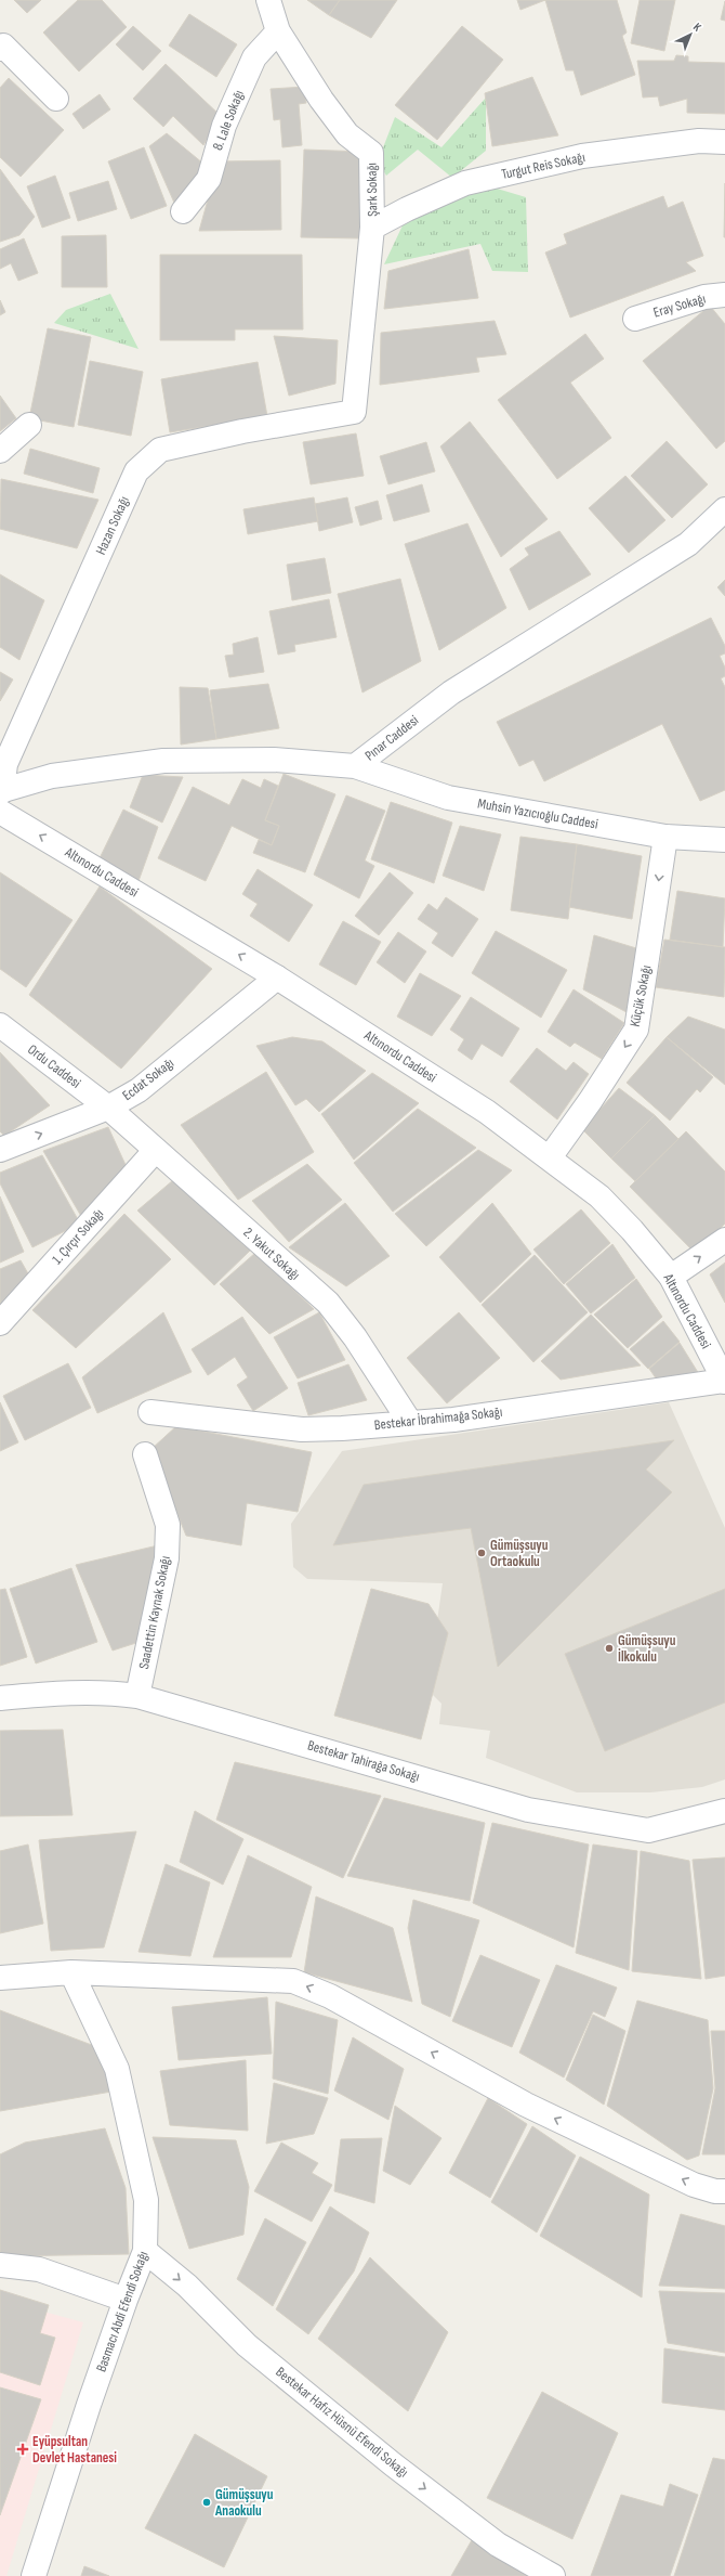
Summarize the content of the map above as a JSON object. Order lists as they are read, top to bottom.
{
  "streets": {
    "street": [
      "8. Lale Sokağı",
      "Turgut Reis Sokağı",
      "Şark Sokağı",
      "Eray Sokağı",
      "Hazan Sokağı",
      "Pınar Caddesi",
      "Muhsin Yazıcıoğlu Caddesi",
      "Altınordu Caddesi",
      "Küçük Sokağı",
      "Ordu Caddesi",
      "Ecdat Sokağı",
      "1. Çırçır Sokağı",
      "2. Yakut Sokağı",
      "Bestekar İbrahimağa Sokağı",
      "Saadettin Kaynak Sokağı",
      "Bestekar Tahirağa Sokağı",
      "Basmacı Abdi Efendi Sokağı",
      "Bestekar Hafız Hüsnü Efendi Sokağı"
    ]
  },
  "crossings": [
    ["8. Lale Sokağı", "Şark Sokağı"],
    ["Turgut Reis Sokağı", "Şark Sokağı"],
    ["Şark Sokağı", "Hazan Sokağı"],
    ["Hazan Sokağı", "Pınar Caddesi"],
    ["Hazan Sokağı", "Altınordu Caddesi"],
    ["Pınar Caddesi", "Muhsin Yazıcıoğlu Caddesi"],
    ["Pınar Caddesi", "Altınordu Caddesi"],
    ["Muhsin Yazıcıoğlu Caddesi", "Küçük Sokağı"],
    ["Altınordu Caddesi", "Küçük Sokağı"],
    ["Altınordu Caddesi", "Ecdat Sokağı"],
    ["Altınordu Caddesi", "Bestekar İbrahimağa Sokağı"],
    ["Ordu Caddesi", "Ecdat Sokağı"],
    ["Ordu Caddesi", "2. Yakut Sokağı"],
    ["Ecdat Sokağı", "2. Yakut Sokağı"],
    ["1. Çırçır Sokağı", "2. Yakut Sokağı"],
    ["2. Yakut Sokağı", "Bestekar İbrahimağa Sokağı"],
    ["Saadettin Kaynak Sokağı", "Bestekar Tahirağa Sokağı"],
    ["Basmacı Abdi Efendi Sokağı", "Bestekar Hafız Hüsnü Efendi Sokağı"]
  ],
  "one_way": ["Küçük Sokağı", "Ecdat Sokağı", "Bestekar Hafız Hüsnü Efendi Sokağı"],
  "places": {
    "other": ["Gümüşsuyu Ortaokulu", "Gümüşsuyu İlkokulu", "Gümüşsuyu Anaokulu"],
    "health": ["Eyüpsultan Devlet Hastanesi"]
  },
  "north": "top right"
}
